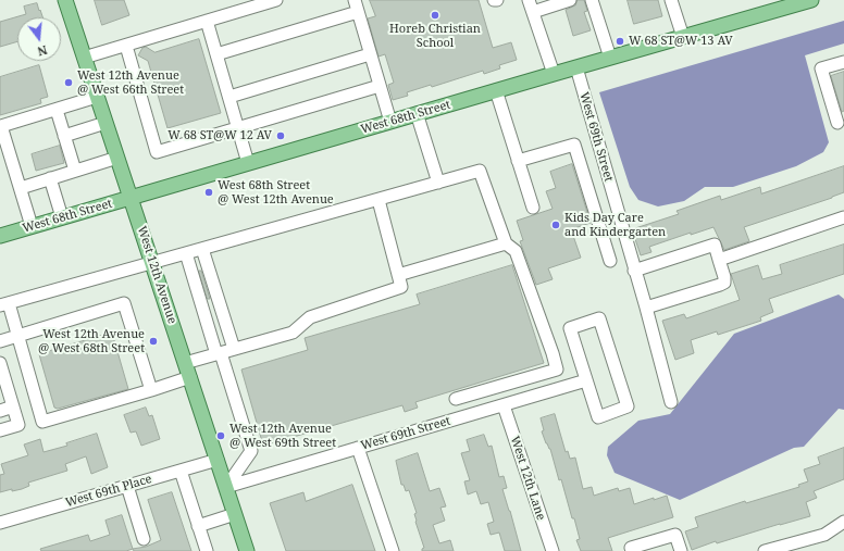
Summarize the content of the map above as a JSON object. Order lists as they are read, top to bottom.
{
  "streets": {
    "main road": ["West 68th Street", "West 12th Avenue"],
    "street": ["West 69th Street", "West 12th Lane", "West 69th Place"]
  },
  "crossings": [
    ["West 68th Street", "West 69th Street"],
    ["West 68th Street", "West 12th Avenue"],
    ["West 69th Street", "West 12th Avenue"],
    ["West 69th Street", "West 12th Lane"],
    ["West 12th Avenue", "West 69th Place"]
  ],
  "places": [
    "Horeb Christian School",
    "W 68 ST@W 13 AV",
    "West 12th Avenue @ West 66th Street",
    "W 68 ST@W 12 AV",
    "West 68th Street @ West 12th Avenue",
    "Kids Day Care and Kindergarten",
    "West 12th Avenue @ West 68th Street",
    "West 12th Avenue @ West 69th Street"
  ],
  "north": "bottom"
}
